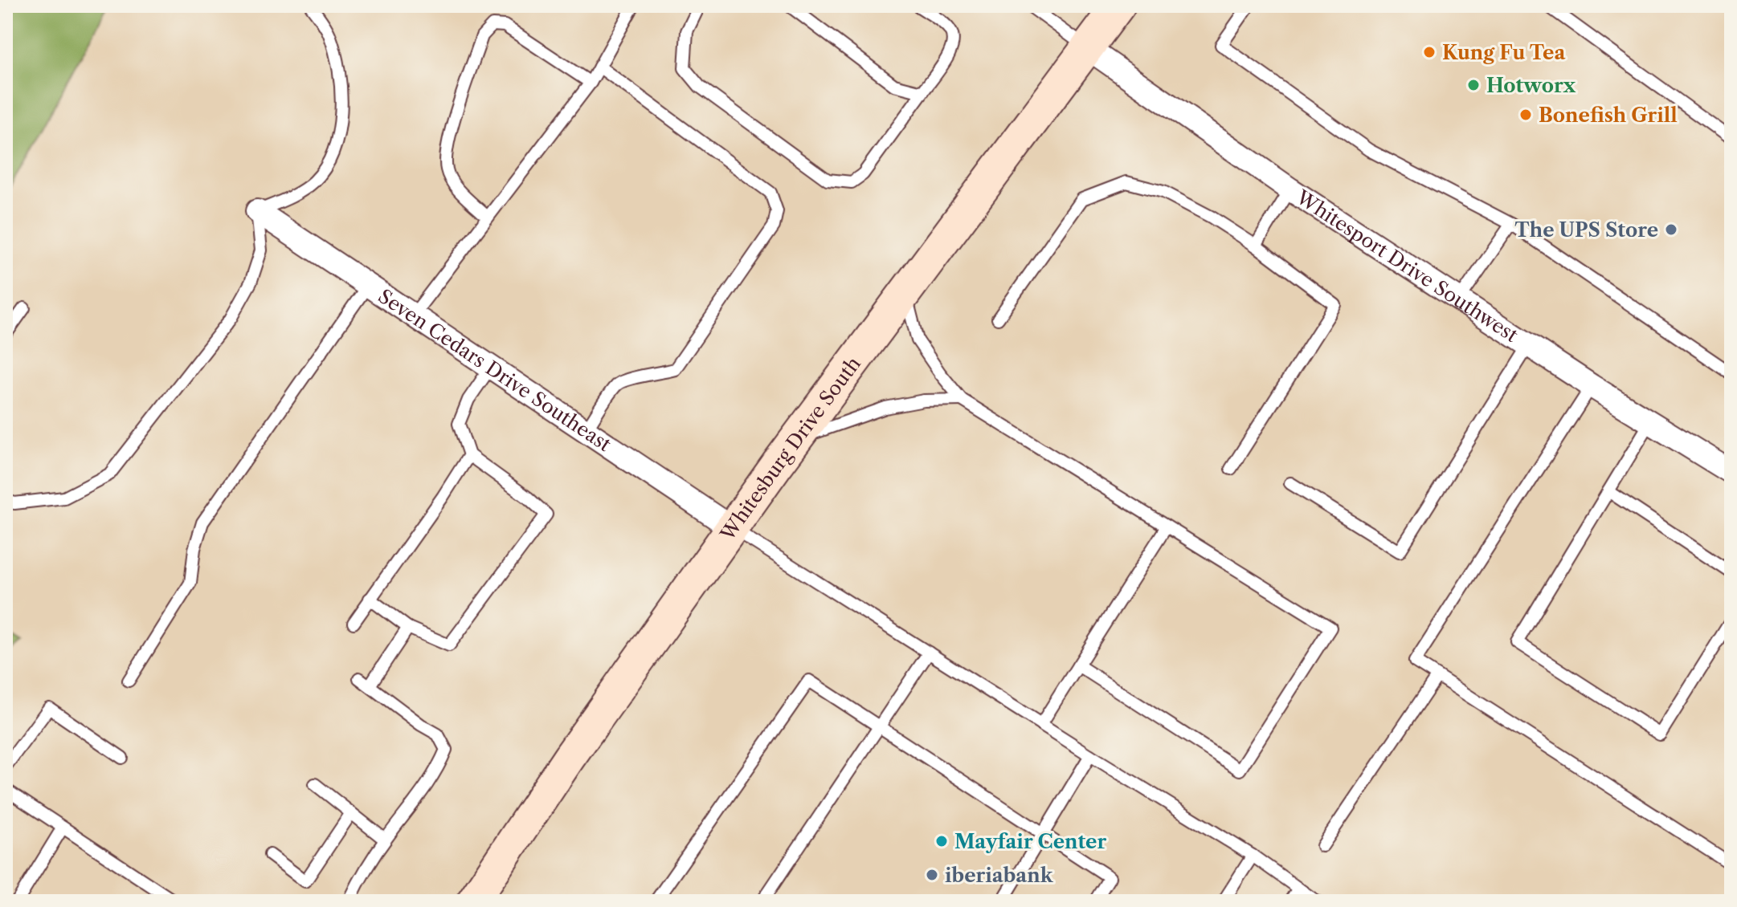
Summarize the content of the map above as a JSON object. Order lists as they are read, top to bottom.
{
  "streets": {
    "main road": ["Whitesburg Drive South"],
    "street": ["Whitesport Drive Southwest", "Seven Cedars Drive Southeast"]
  },
  "crossings": [
    ["Whitesport Drive Southwest", "Whitesburg Drive South"],
    ["Seven Cedars Drive Southeast", "Whitesburg Drive South"]
  ],
  "places": [
    "Kung Fu Tea",
    "Hotworx",
    "Bonefish Grill",
    "The UPS Store",
    "Mayfair Center",
    "iberiabank"
  ]
}
